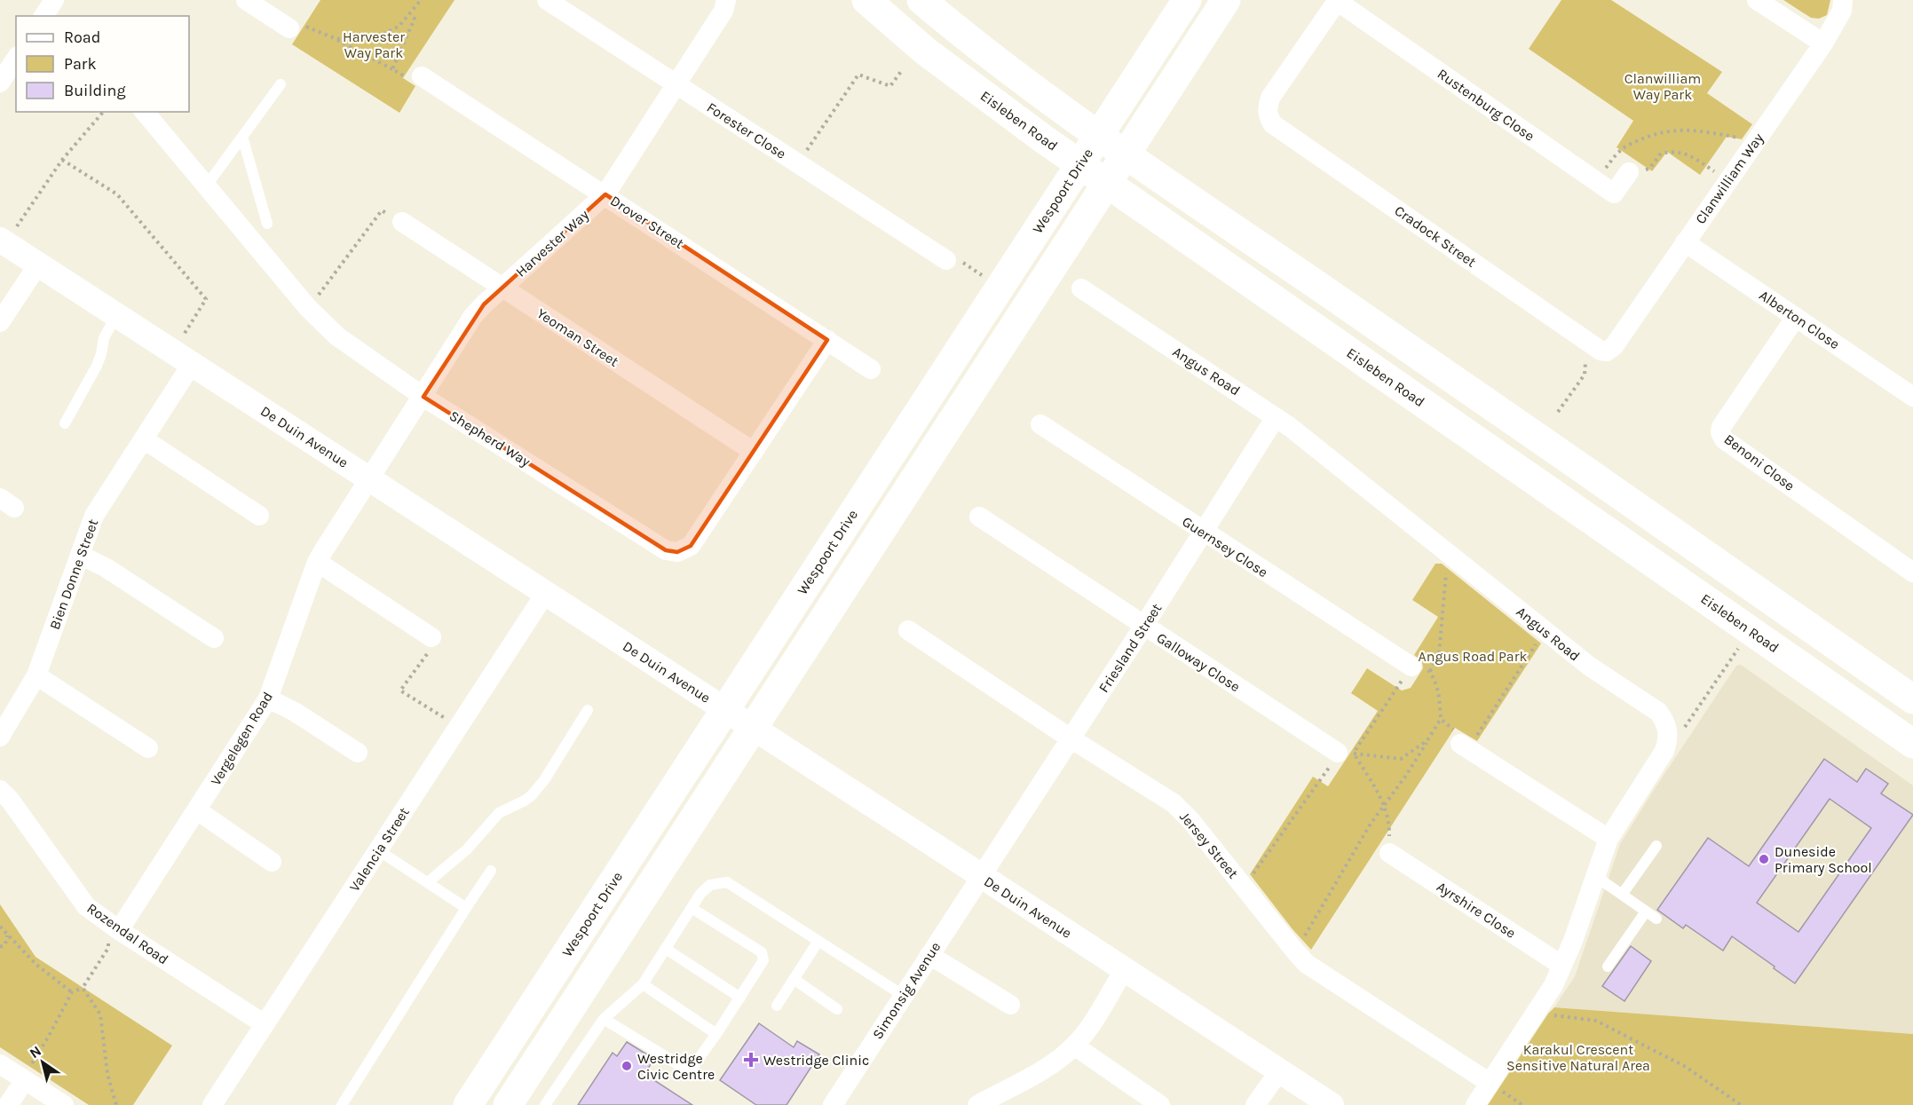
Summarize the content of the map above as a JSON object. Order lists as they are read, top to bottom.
{
  "streets": {
    "main road": ["Eisleben Road", "Wespoort Drive"],
    "street": [
      "Rustenburg Close",
      "Forester Close",
      "Clanwilliam Way",
      "Drover Street",
      "Cradock Street",
      "Harvester Way",
      "Alberton Close",
      "Yeoman Street",
      "Angus Road",
      "De Duin Avenue",
      "Shepherd Way",
      "Benoni Close",
      "Guernsey Close",
      "Bien Donne Street",
      "Friesland Street",
      "Galloway Close",
      "Vergelegen Road",
      "Jersey Street",
      "Valencia Street",
      "Ayrshire Close",
      "Rozendal Road",
      "Simonsig Avenue"
    ]
  },
  "crossings": [
    ["Rustenburg Close", "Cradock Street"],
    ["Eisleben Road", "Wespoort Drive"],
    ["Forester Close", "Harvester Way"],
    ["Clanwilliam Way", "Cradock Street"],
    ["Clanwilliam Way", "Alberton Close"],
    ["Wespoort Drive", "De Duin Avenue"],
    ["Drover Street", "Harvester Way"],
    ["Drover Street", "Shepherd Way"],
    ["Harvester Way", "Yeoman Street"],
    ["Harvester Way", "De Duin Avenue"],
    ["Harvester Way", "Shepherd Way"],
    ["Harvester Way", "Vergelegen Road"],
    ["Alberton Close", "Benoni Close"],
    ["Yeoman Street", "Shepherd Way"],
    ["Angus Road", "Friesland Street"],
    ["Angus Road", "Jersey Street"],
    ["Angus Road", "Ayrshire Close"],
    ["De Duin Avenue", "Bien Donne Street"],
    ["De Duin Avenue", "Friesland Street"],
    ["De Duin Avenue", "Vergelegen Road"],
    ["De Duin Avenue", "Valencia Street"],
    ["De Duin Avenue", "Simonsig Avenue"],
    ["Guernsey Close", "Friesland Street"],
    ["Friesland Street", "Galloway Close"],
    ["Friesland Street", "Jersey Street"],
    ["Friesland Street", "Simonsig Avenue"],
    ["Vergelegen Road", "Rozendal Road"],
    ["Valencia Street", "Rozendal Road"]
  ],
  "parks": [
    "Harvester Way Park",
    "Clanwilliam Way Park",
    "Angus Road Park",
    "Karakul Crescent Sensitive Natural Area"
  ],
  "places": {
    "other": ["Duneside Primary School", "Westridge Civic Centre"],
    "health": ["Westridge Clinic"]
  },
  "legend": ["Road", "Park", "Building"],
  "north": "top left"
}
